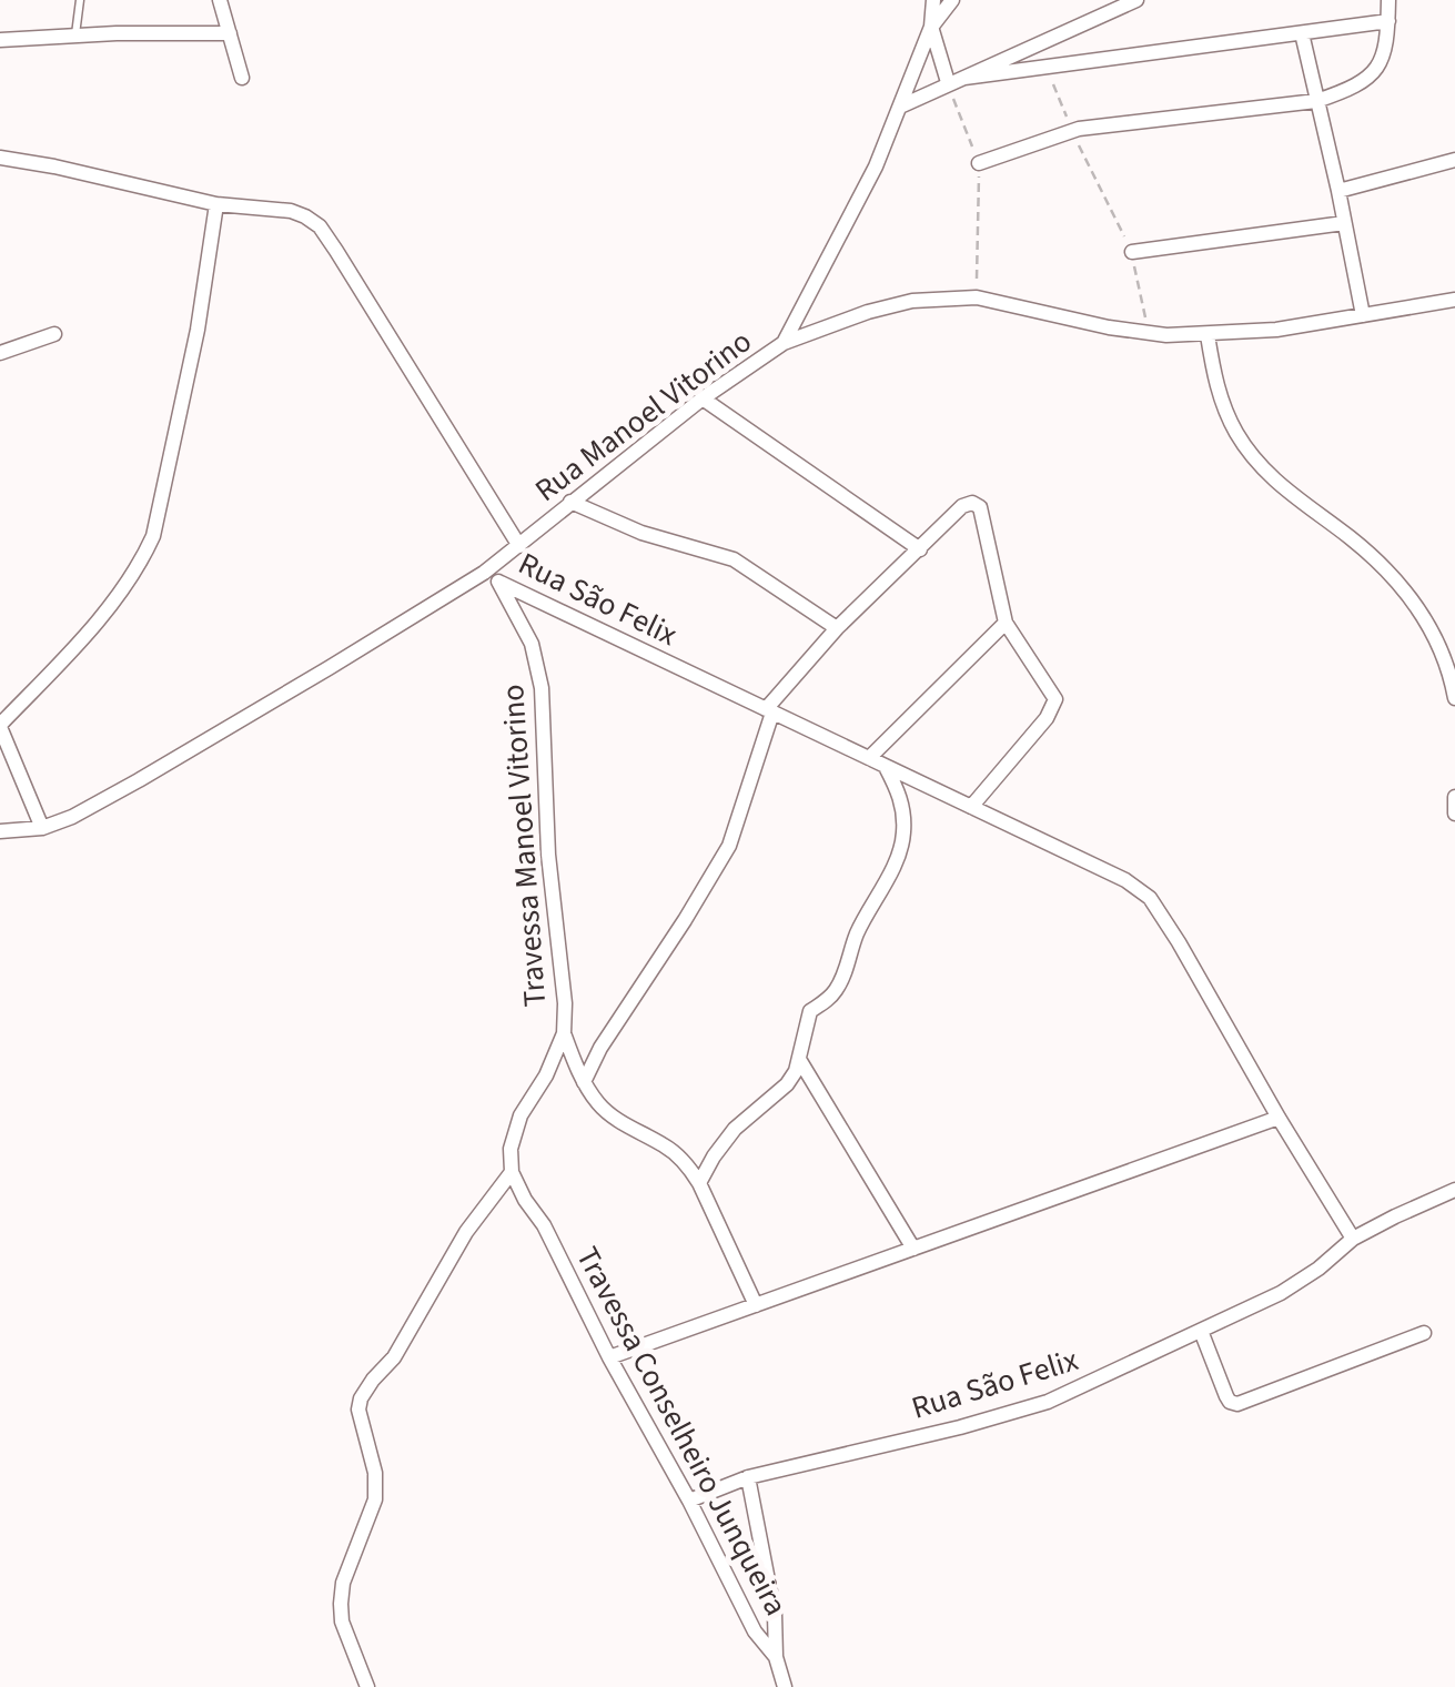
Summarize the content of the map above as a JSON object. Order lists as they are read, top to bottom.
{
  "streets": {
    "street": [
      "Rua Manoel Vitorino",
      "Rua São Felix",
      "Travessa Manoel Vitorino",
      "Travessa Conselheiro Junqueira"
    ]
  },
  "crossings": [
    ["Rua Manoel Vitorino", "Rua São Felix"],
    ["Rua São Felix", "Travessa Manoel Vitorino"],
    ["Rua São Felix", "Travessa Conselheiro Junqueira"],
    ["Travessa Manoel Vitorino", "Travessa Conselheiro Junqueira"]
  ]
}
